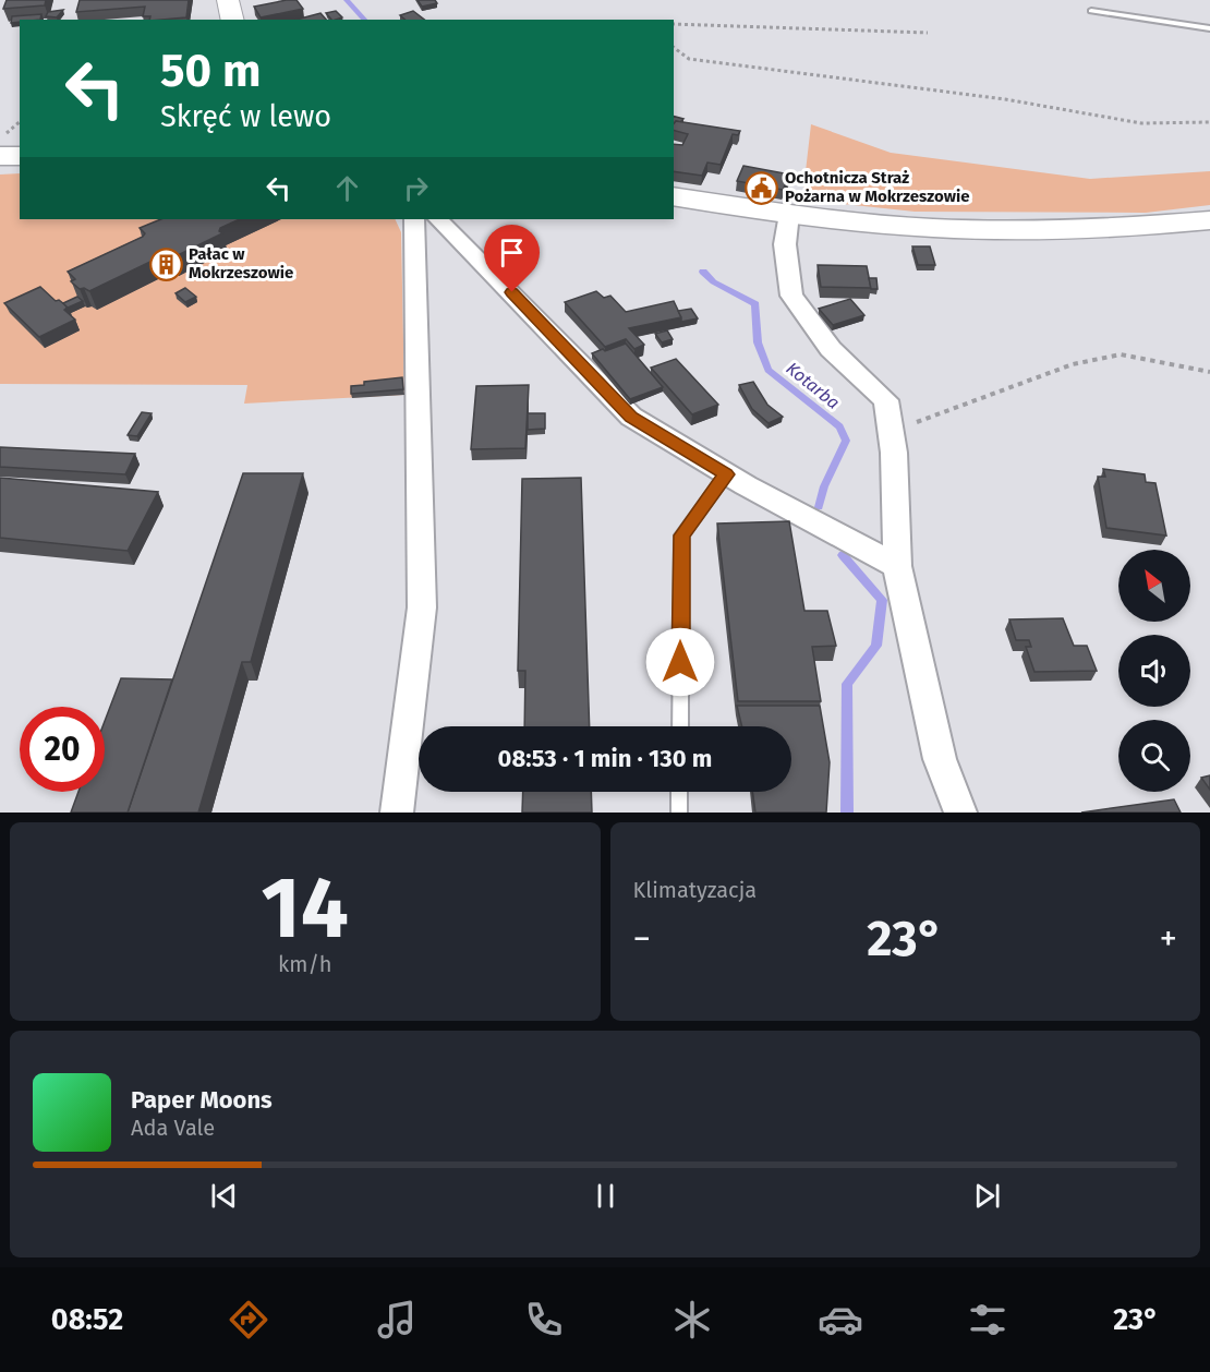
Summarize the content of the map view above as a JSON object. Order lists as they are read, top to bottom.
{
  "water": ["Kotarba"],
  "places": {
    "public building": ["Ochotnicza Straż Pożarna w Mokrzeszowie"],
    "building": ["Pałac w Mokrzeszowie"]
  },
  "north": "top left",
  "page": {
    "turn": ["50 m", "Skręć w lewo"],
    "limit": "20",
    "trip": "08:53 · 1 min · 130 m",
    "tile": [
      ["14", "km/h"],
      "Klimatyzacja"
    ],
    "heat": ["−", "23°", "+"],
    "song": ["Paper Moons", "Ada Vale"],
    "tabs": ["08:52", "23°"]
  }
}
